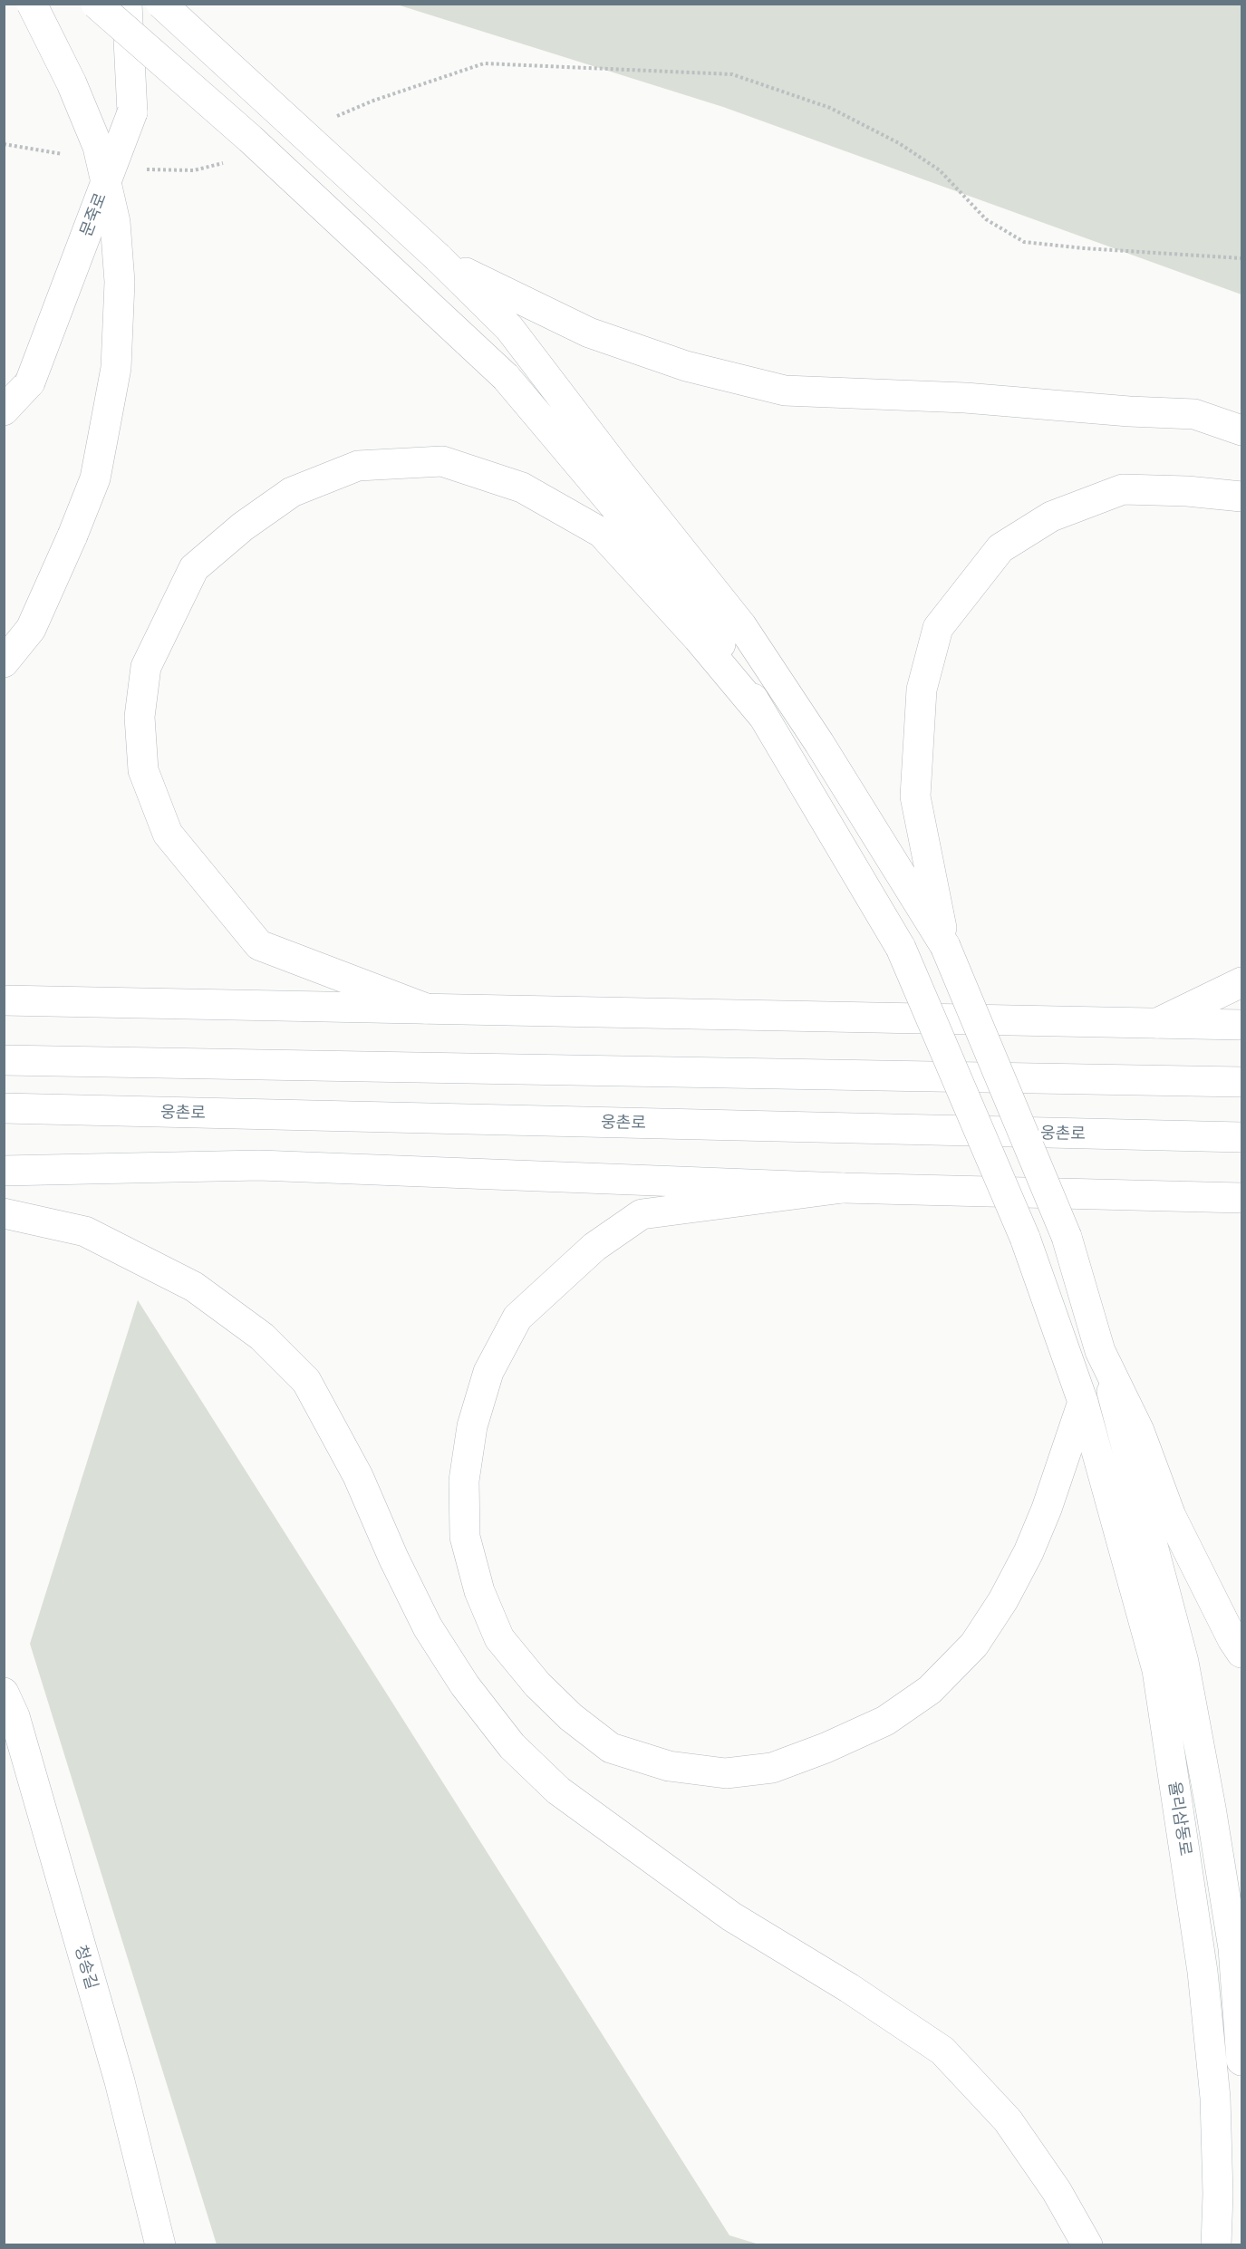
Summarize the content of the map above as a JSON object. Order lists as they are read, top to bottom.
{
  "streets": {
    "main road": [
      "문죽로",
      "웅촌로",
      "율리삼동로",
      "청송길"
    ]
  }
}
